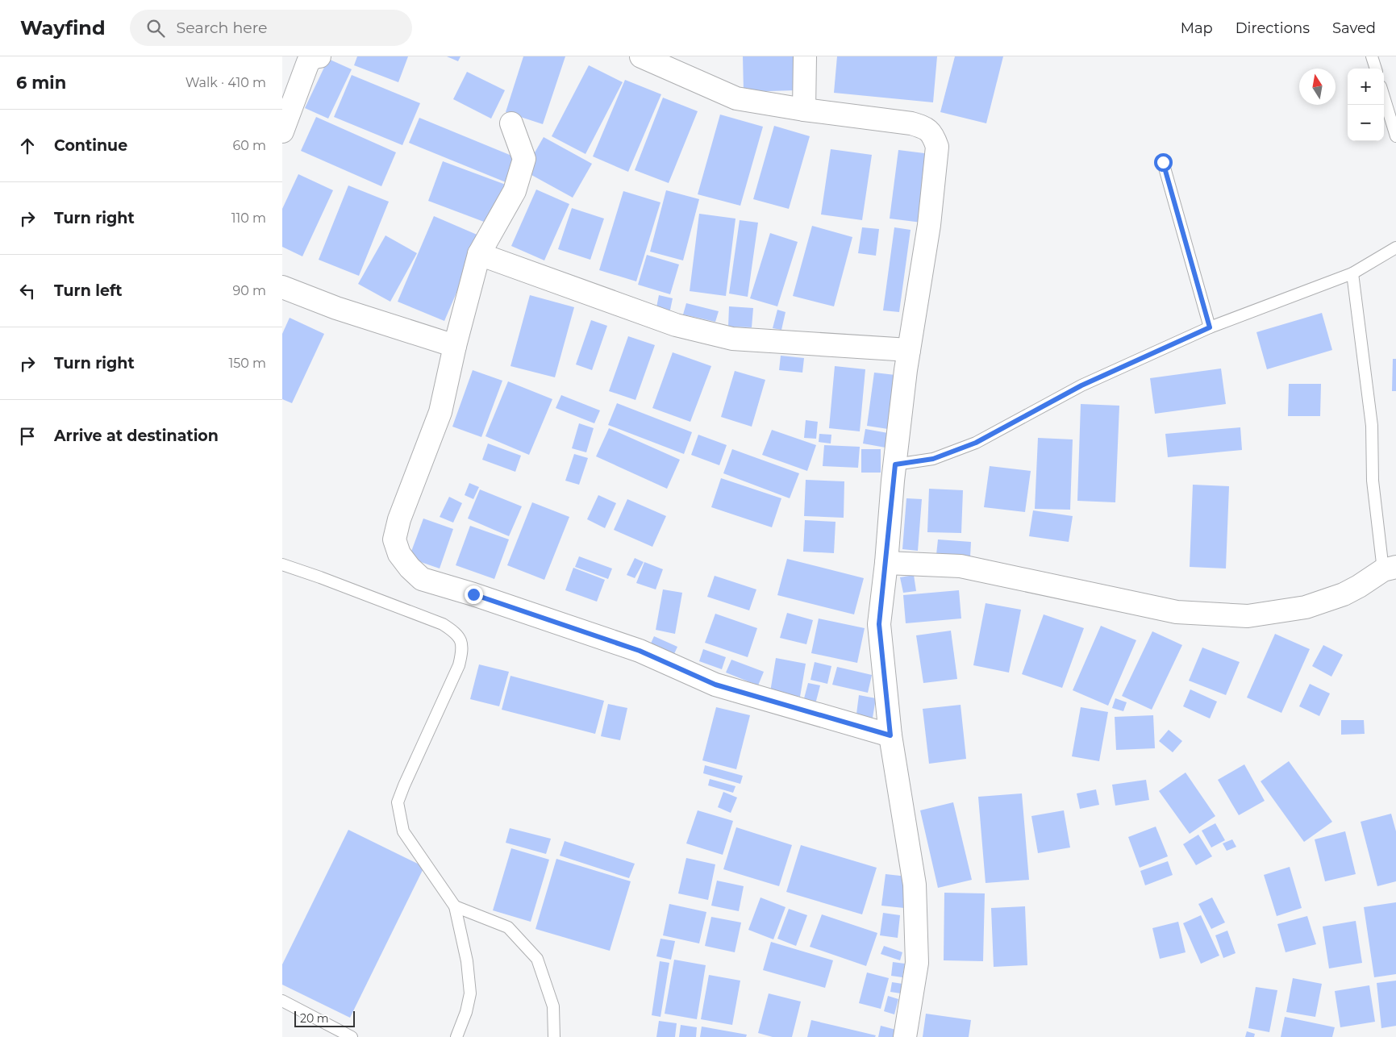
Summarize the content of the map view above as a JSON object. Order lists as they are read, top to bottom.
{
  "scale_bar": "20 m",
  "north": "top",
  "page": {
    "header": "Wayfind",
    "search": "Search here",
    "nav": ["Map", "Directions", "Saved"],
    "heading": ["6 min", "Walk · 410 m"],
    "map_buttons": ["+", "−"],
    "list": [
      ["Continue", "60 m"],
      ["Turn right", "110 m"],
      ["Turn left", "90 m"],
      ["Turn right", "150 m"],
      "Arrive at destination"
    ],
    "scale": "20 m"
  }
}
